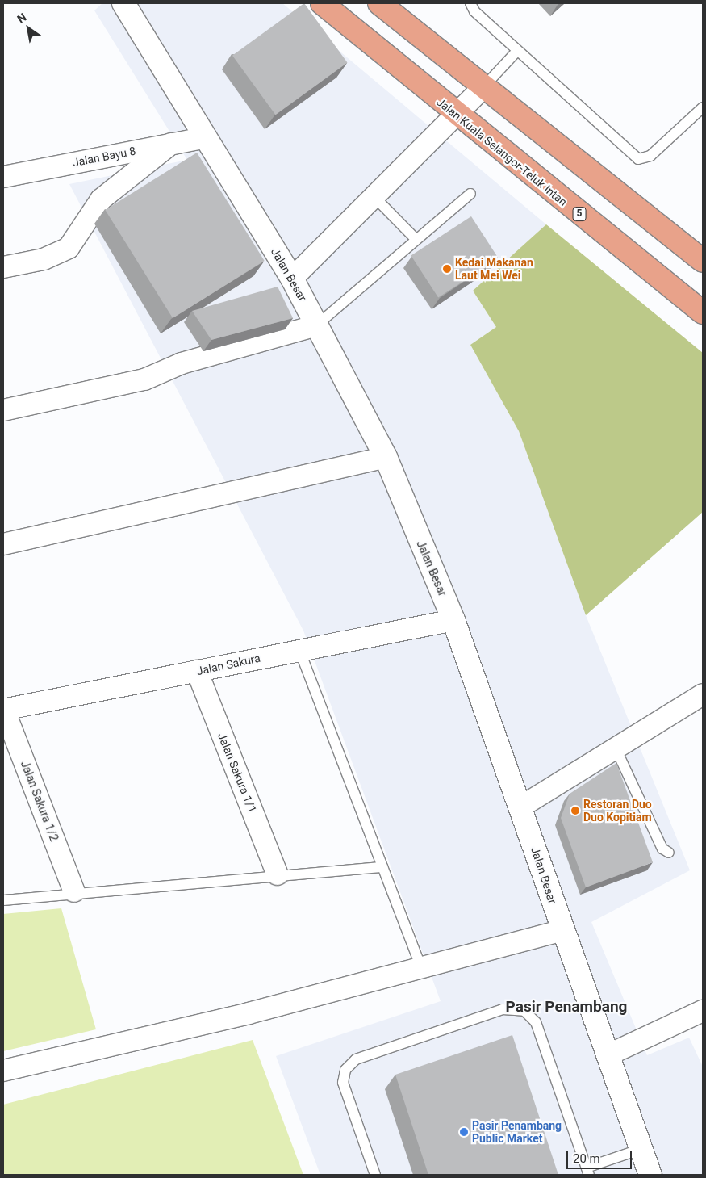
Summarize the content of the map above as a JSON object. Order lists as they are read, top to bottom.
{
  "streets": {
    "highway": ["Jalan Kuala Selangor-Teluk Intan", "5"],
    "street": [
      "Jalan Bayu 8",
      "Jalan Besar",
      "Jalan Sakura",
      "Jalan Sakura 1/1",
      "Jalan Sakura 1/2"
    ]
  },
  "crossings": [
    ["Jalan Bayu 8", "Jalan Besar"],
    ["Jalan Besar", "Jalan Sakura"],
    ["Jalan Sakura", "Jalan Sakura 1/1"],
    ["Jalan Sakura", "Jalan Sakura 1/2"]
  ],
  "districts": ["Pasir Penambang"],
  "places": ["Kedai Makanan Laut Mei Wei", "Restoran Duo Duo Kopitiam", "Pasir Penambang Public Market"],
  "scale_bar": "20 m",
  "north": "top left"
}
